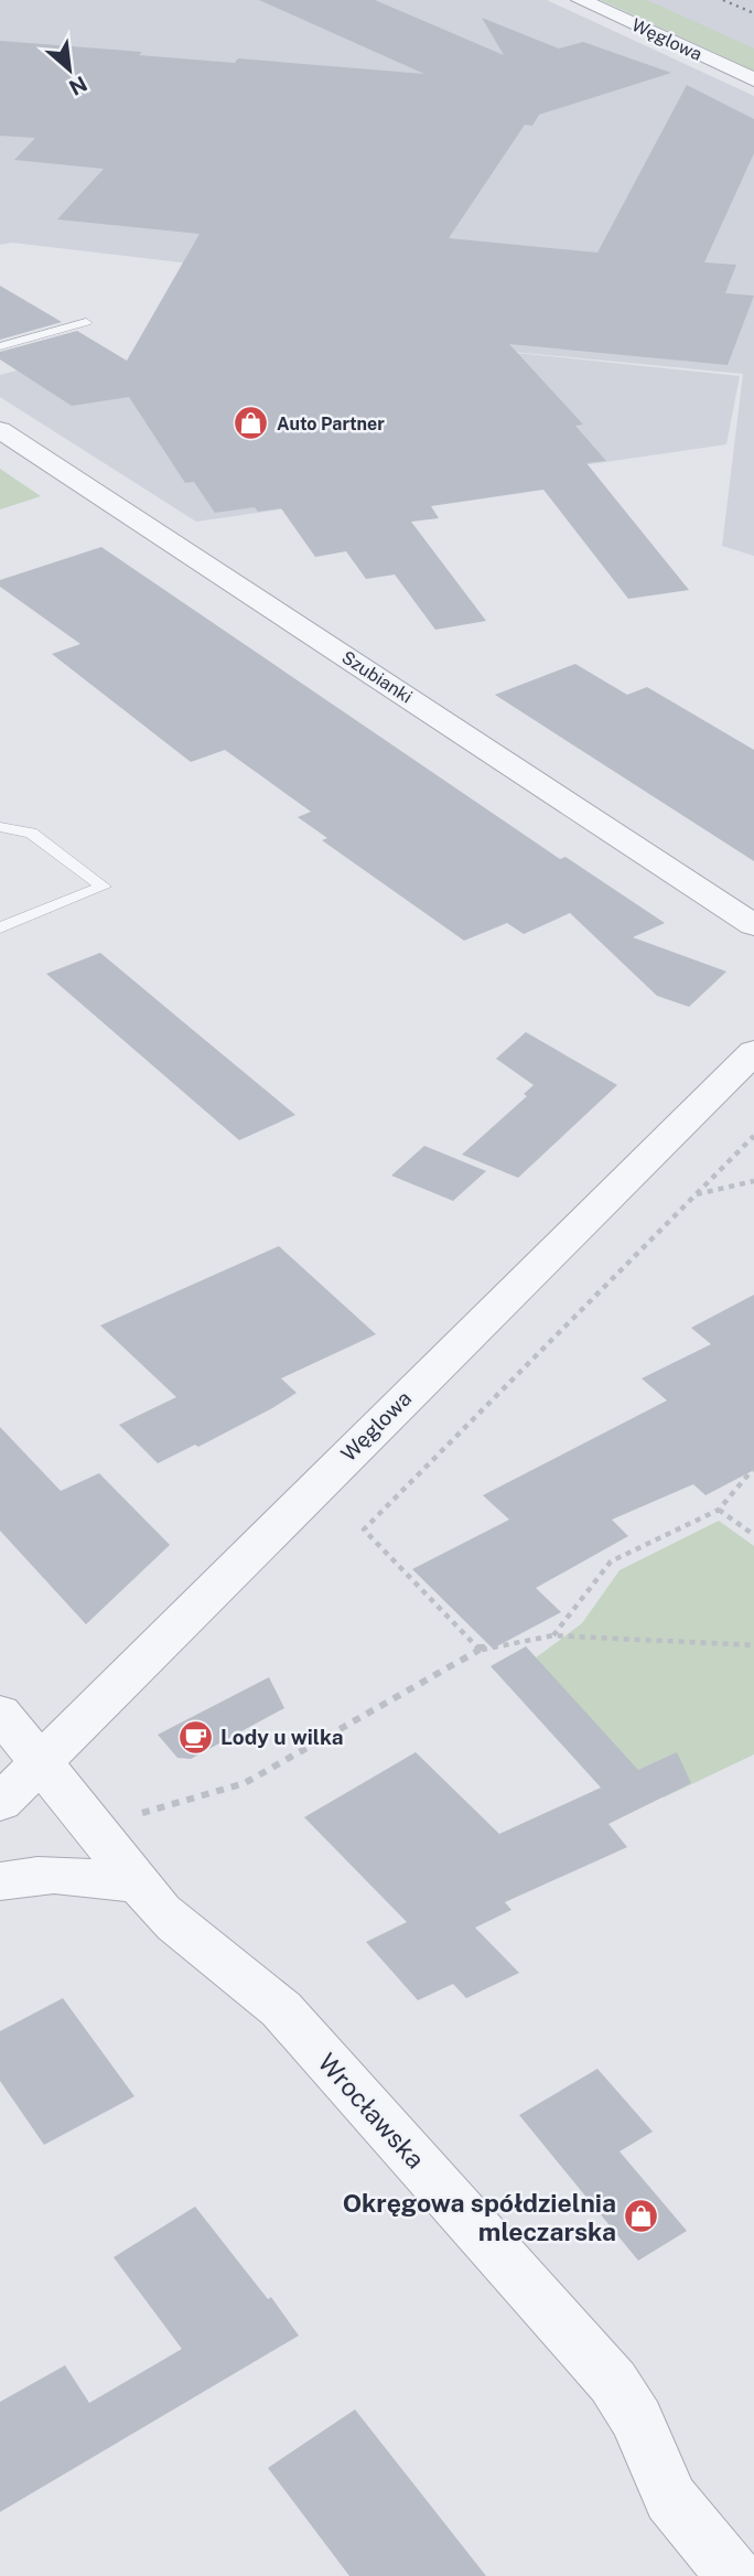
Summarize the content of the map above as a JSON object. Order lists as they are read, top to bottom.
{
  "streets": {
    "street": ["Węglowa", "Szubianki", "Wrocławska"]
  },
  "crossings": [
    ["Węglowa", "Wrocławska"]
  ],
  "places": {
    "shop": ["Auto Partner", "Okręgowa spółdzielnia mleczarska"],
    "cafe": ["Lody u wilka"]
  },
  "north": "bottom right"
}
